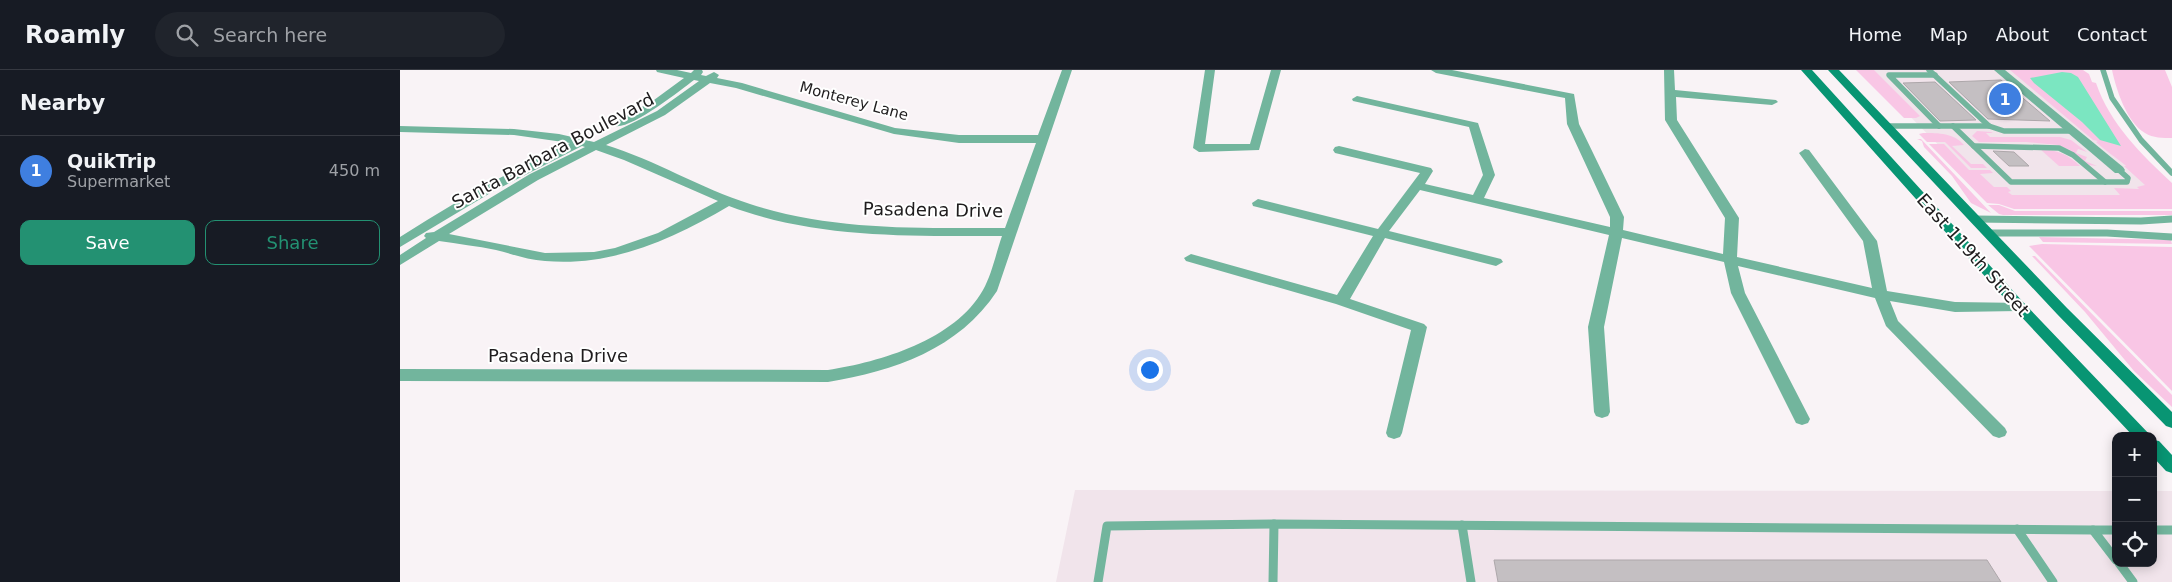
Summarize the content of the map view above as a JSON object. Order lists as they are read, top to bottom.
{
  "streets": {
    "main road": ["East 119th Street"],
    "street": ["Monterey Lane", "Santa Barbara Boulevard", "Pasadena Drive"]
  },
  "crossings": [
    ["Monterey Lane", "Santa Barbara Boulevard"],
    ["Santa Barbara Boulevard", "Pasadena Drive"]
  ],
  "page": {
    "header": "Roamly",
    "search": "Search here",
    "nav": [
      "Home",
      "Map",
      "About",
      "Contact"
    ],
    "heading": "Nearby",
    "pins": "1",
    "list": [
      {
        "mark": "1",
        "name": "QuikTrip",
        "note": "Supermarket",
        "value": "450 m"
      }
    ],
    "buttons": ["Save", "Share"],
    "map_buttons": ["+", "−"]
  }
}
